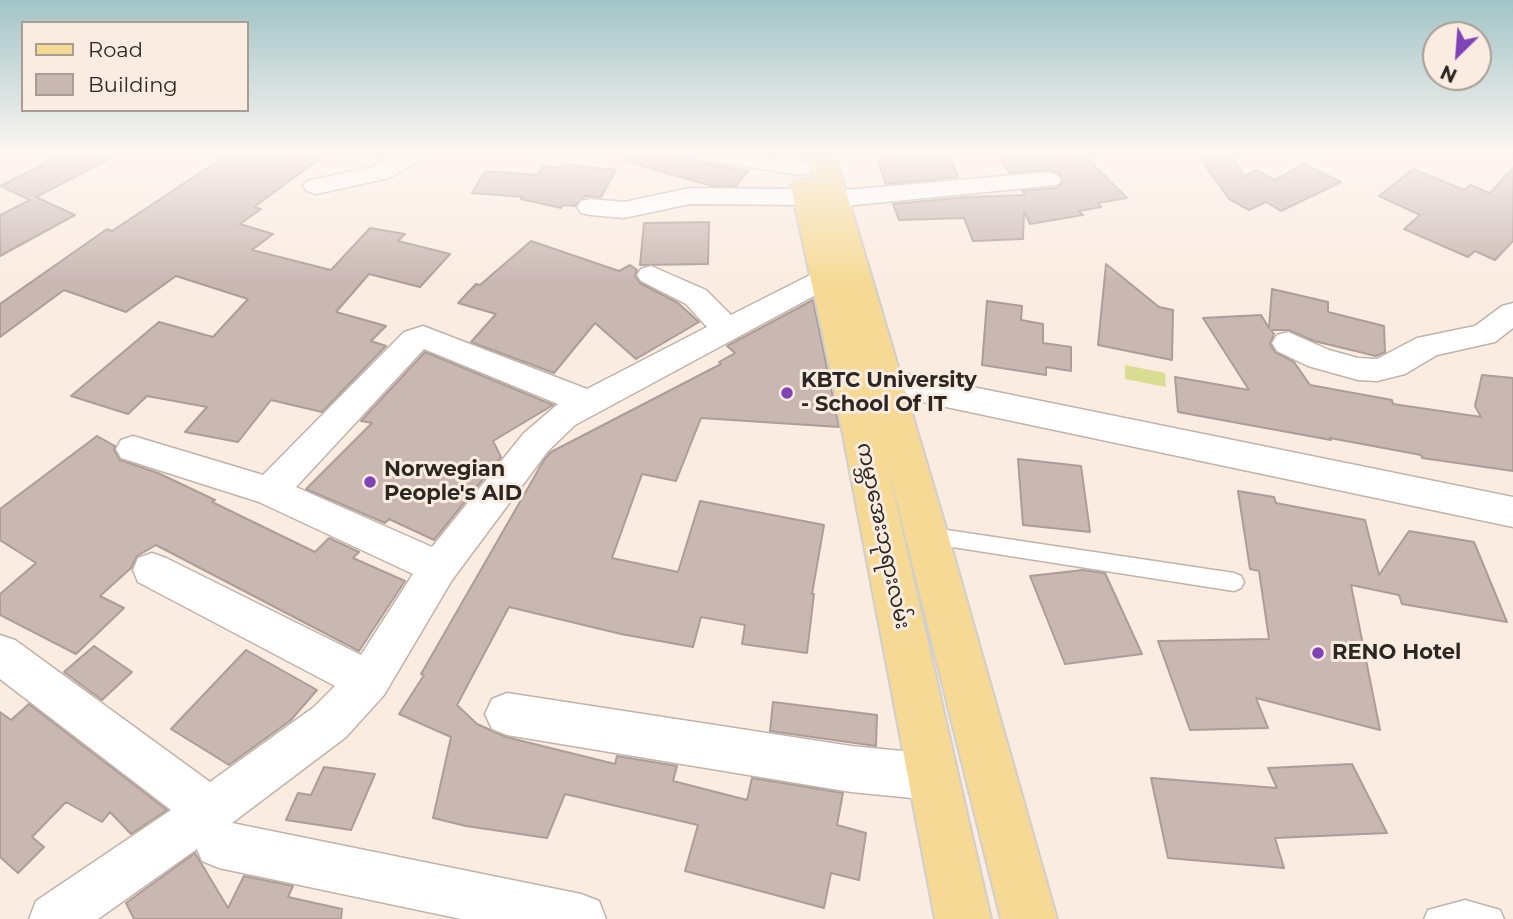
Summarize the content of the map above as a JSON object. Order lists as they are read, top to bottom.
{
  "streets": {
    "main road": ["ကမ္ဘာအေးဘုရားလမ်း"]
  },
  "places": ["KBTC University - School Of IT", "Norwegian People's AID", "RENO Hotel"],
  "legend": ["Road", "Building"],
  "north": "bottom left"
}
